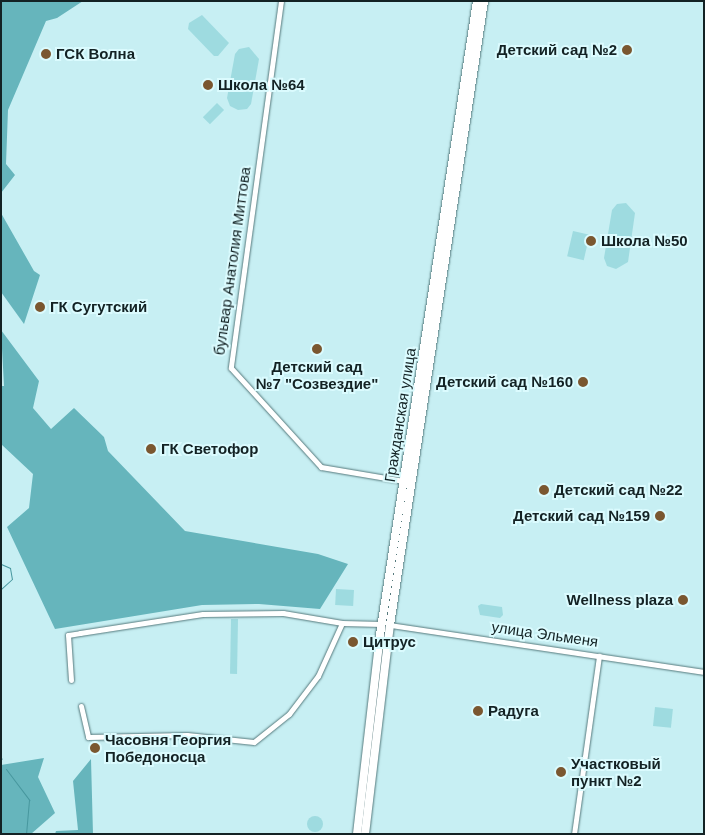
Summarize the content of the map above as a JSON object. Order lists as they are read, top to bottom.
{
  "streets": {
    "main road": ["Гражданская улица"],
    "street": ["бульвар Анатолия Миттова", "улица Эльменя"]
  },
  "crossings": [
    ["бульвар Анатолия Миттова", "Гражданская улица"],
    ["Гражданская улица", "улица Эльменя"]
  ],
  "places": [
    "Детский сад №2",
    "ГСК Волна",
    "Школа №64",
    "Школа №50",
    "ГК Сугутский",
    "Детский сад №7 \"Созвездие\"",
    "Детский сад №160",
    "ГК Светофор",
    "Детский сад №22",
    "Детский сад №159",
    "Wellness plaza",
    "Цитрус",
    "Радуга",
    "Часовня Георгия Победоносца",
    "Участковый пункт №2"
  ]
}
